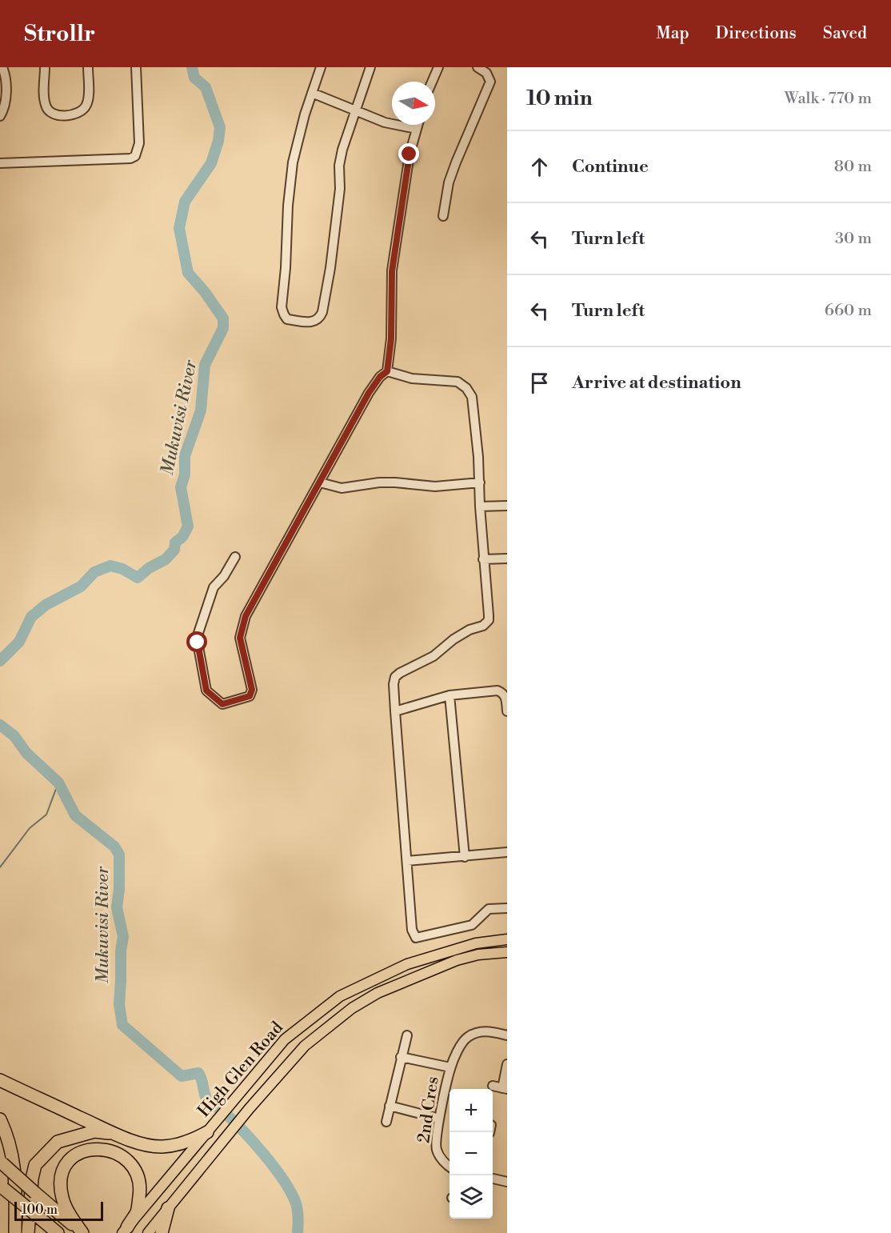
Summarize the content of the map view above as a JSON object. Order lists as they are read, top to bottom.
{
  "streets": {
    "main road": ["High Glen Road"],
    "street": ["2nd Cres"]
  },
  "water": ["Mukuvisi River"],
  "scale_bar": "100 m",
  "north": "right",
  "page": {
    "header": "Strollr",
    "nav": ["Map", "Directions", "Saved"],
    "heading": ["10 min", "Walk · 770 m"],
    "list": [
      ["Continue", "80 m"],
      ["Turn left", "30 m"],
      ["Turn left", "660 m"],
      "Arrive at destination"
    ],
    "map_buttons": ["+", "−"],
    "scale": "100 m"
  }
}
